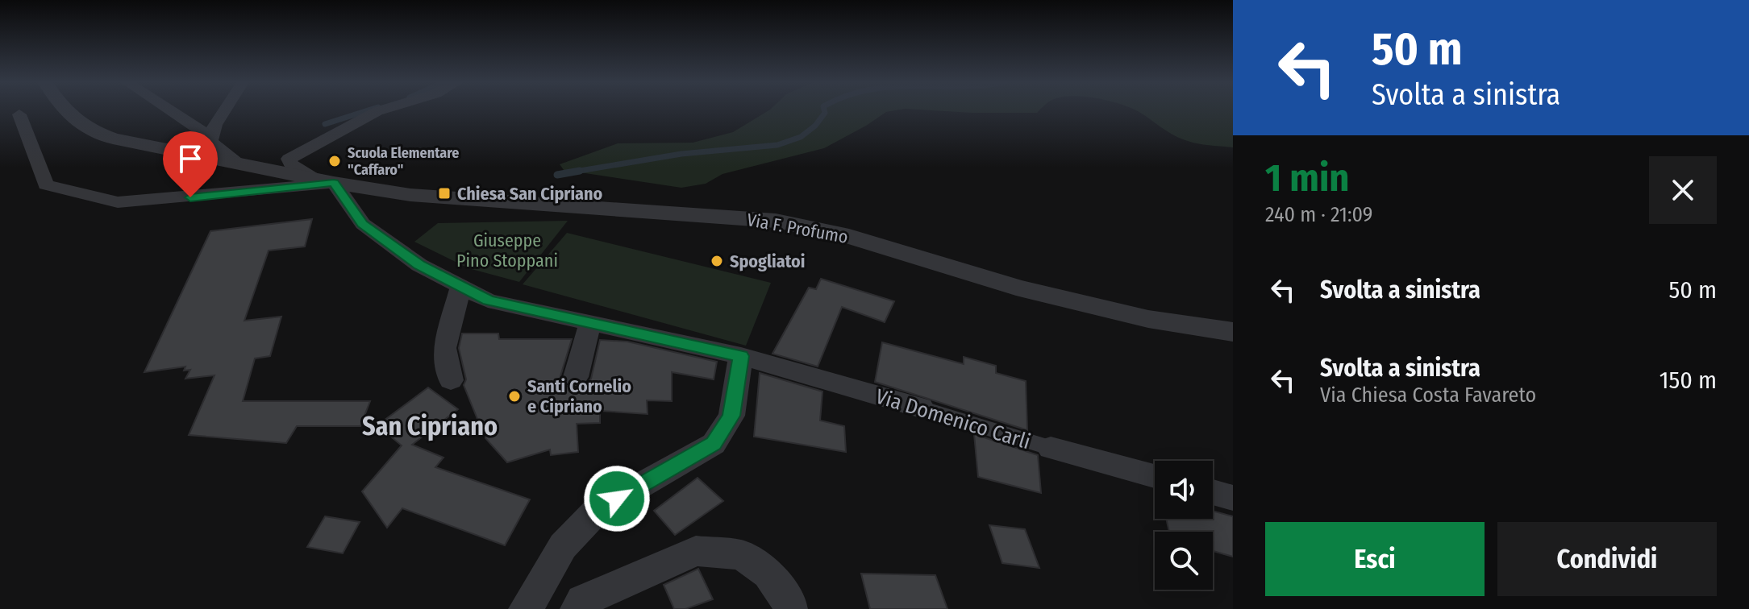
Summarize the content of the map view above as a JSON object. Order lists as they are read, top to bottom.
{
  "streets": {
    "street": ["Via F. Profumo", "Via Domenico Carli"]
  },
  "crossings": [
    ["Via F. Profumo", "Via Domenico Carli"]
  ],
  "districts": ["San Cipriano"],
  "parks": ["Giuseppe Pino Stoppani"],
  "places": {
    "other": ["Scuola Elementare \"Caffaro\"", "Spogliatoi", "Santi Cornelio e Cipriano"],
    "transit": ["Chiesa San Cipriano"]
  },
  "page": {
    "turn": ["50 m", "Svolta a sinistra"],
    "heading": ["1 min", "240 m · 21:09"],
    "list": [
      {
        "name": "Svolta a sinistra",
        "value": "50 m"
      },
      {
        "name": "Svolta a sinistra",
        "note": "Via Chiesa Costa Favareto",
        "value": "150 m"
      }
    ],
    "buttons": ["Esci", "Condividi"]
  }
}
